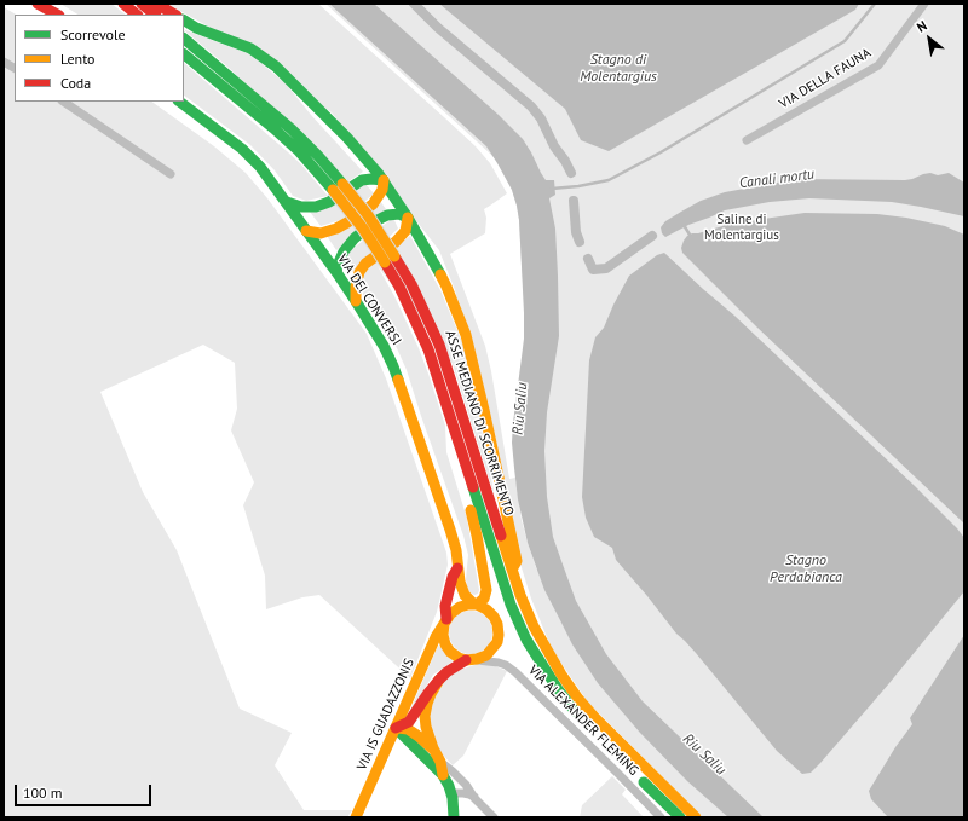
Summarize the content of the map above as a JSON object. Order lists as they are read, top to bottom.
{
  "streets": {
    "main road": ["VIA DEI CONVERSI", "ASSE MEDIANO DI SCORRIMENTO", "VIA IS GUADAZZONIS"],
    "street": ["VIA DELLA FAUNA", "VIA ALEXANDER FLEMING"]
  },
  "crossings": [
    ["VIA DEI CONVERSI", "VIA IS GUADAZZONIS"],
    ["VIA DEI CONVERSI", "VIA ALEXANDER FLEMING"],
    ["VIA IS GUADAZZONIS", "VIA ALEXANDER FLEMING"]
  ],
  "water": [
    "Stagno di Molentargius",
    "Canali mortu",
    "Riu Saliu",
    "Stagno Perdabianca"
  ],
  "parks": ["Saline di Molentargius"],
  "legend": ["Scorrevole", "Lento", "Coda"],
  "scale_bar": "100 m",
  "north": "top left"
}
